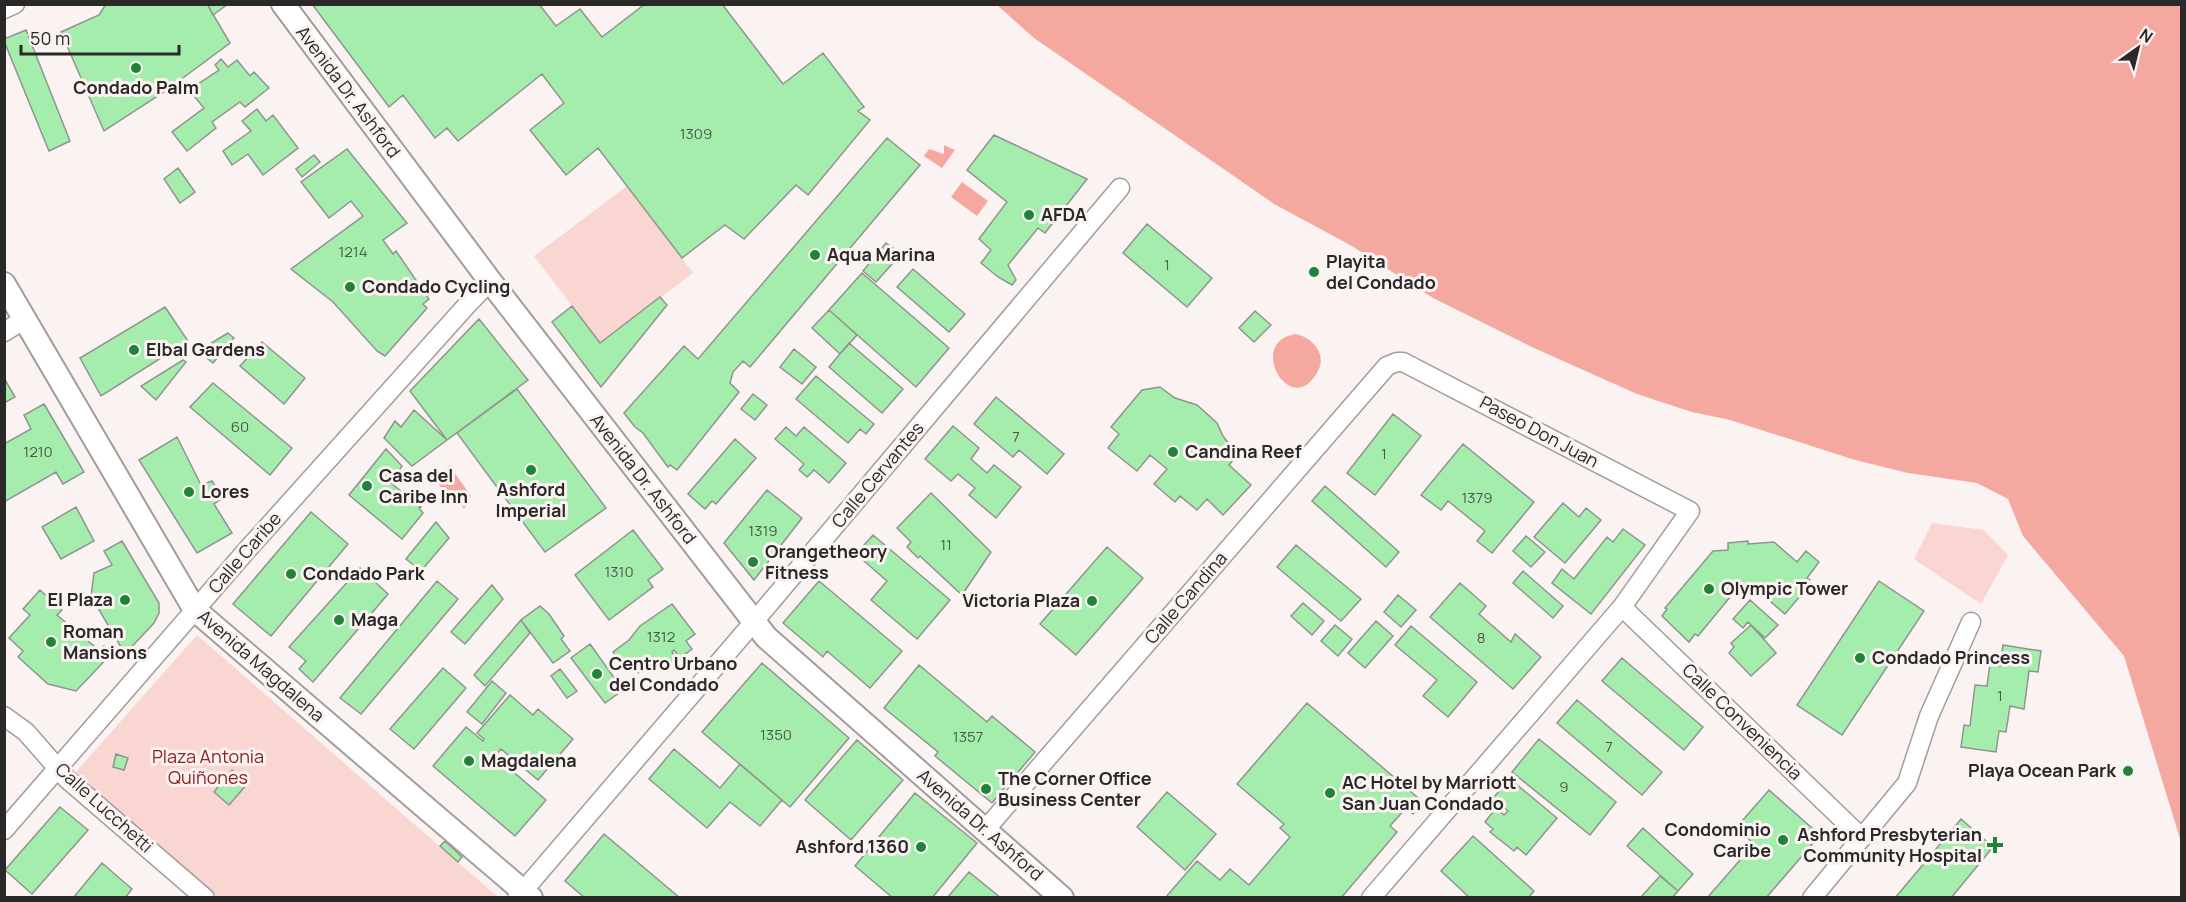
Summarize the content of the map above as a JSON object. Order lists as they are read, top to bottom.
{
  "streets": {
    "street": [
      "Avenida Dr. Ashford",
      "Paseo Don Juan",
      "Calle Cervantes",
      "Calle Caribe",
      "Calle Candina",
      "Avenida Magdalena",
      "Calle Conveniencia",
      "Calle Lucchetti"
    ]
  },
  "crossings": [
    ["Avenida Dr. Ashford", "Calle Cervantes"],
    ["Avenida Dr. Ashford", "Calle Caribe"],
    ["Avenida Dr. Ashford", "Calle Candina"],
    ["Paseo Don Juan", "Calle Candina"],
    ["Paseo Don Juan", "Calle Conveniencia"],
    ["Calle Cervantes", "Avenida Magdalena"],
    ["Calle Caribe", "Avenida Magdalena"],
    ["Calle Caribe", "Calle Lucchetti"]
  ],
  "parks": ["Plaza Antonia Quiñones"],
  "places": {
    "other": [
      "Condado Palm",
      "AFDA",
      "Aqua Marina",
      "Playita del Condado",
      "Condado Cycling",
      "Elbal Gardens",
      "Candina Reef",
      "Ashford Imperial",
      "Casa del Caribe Inn",
      "Lores",
      "Orangetheory Fitness",
      "Condado Park",
      "Olympic Tower",
      "El Plaza",
      "Victoria Plaza",
      "Maga",
      "Roman Mansions",
      "Condado Princess",
      "Centro Urbano del Condado",
      "Magdalena",
      "Playa Ocean Park",
      "The Corner Office Business Center",
      "AC Hotel by Marriott San Juan Condado",
      "Condominio Caribe",
      "Ashford 1360"
    ],
    "health": ["Ashford Presbyterian Community Hospital"]
  },
  "house_numbers": [
    "1309",
    "1214",
    "1",
    "60",
    "7",
    "1210",
    "1",
    "1379",
    "1319",
    "11",
    "1310",
    "1312",
    "8",
    "1",
    "1350",
    "1357",
    "7",
    "9"
  ],
  "scale_bar": "50 m",
  "north": "top right"
}
